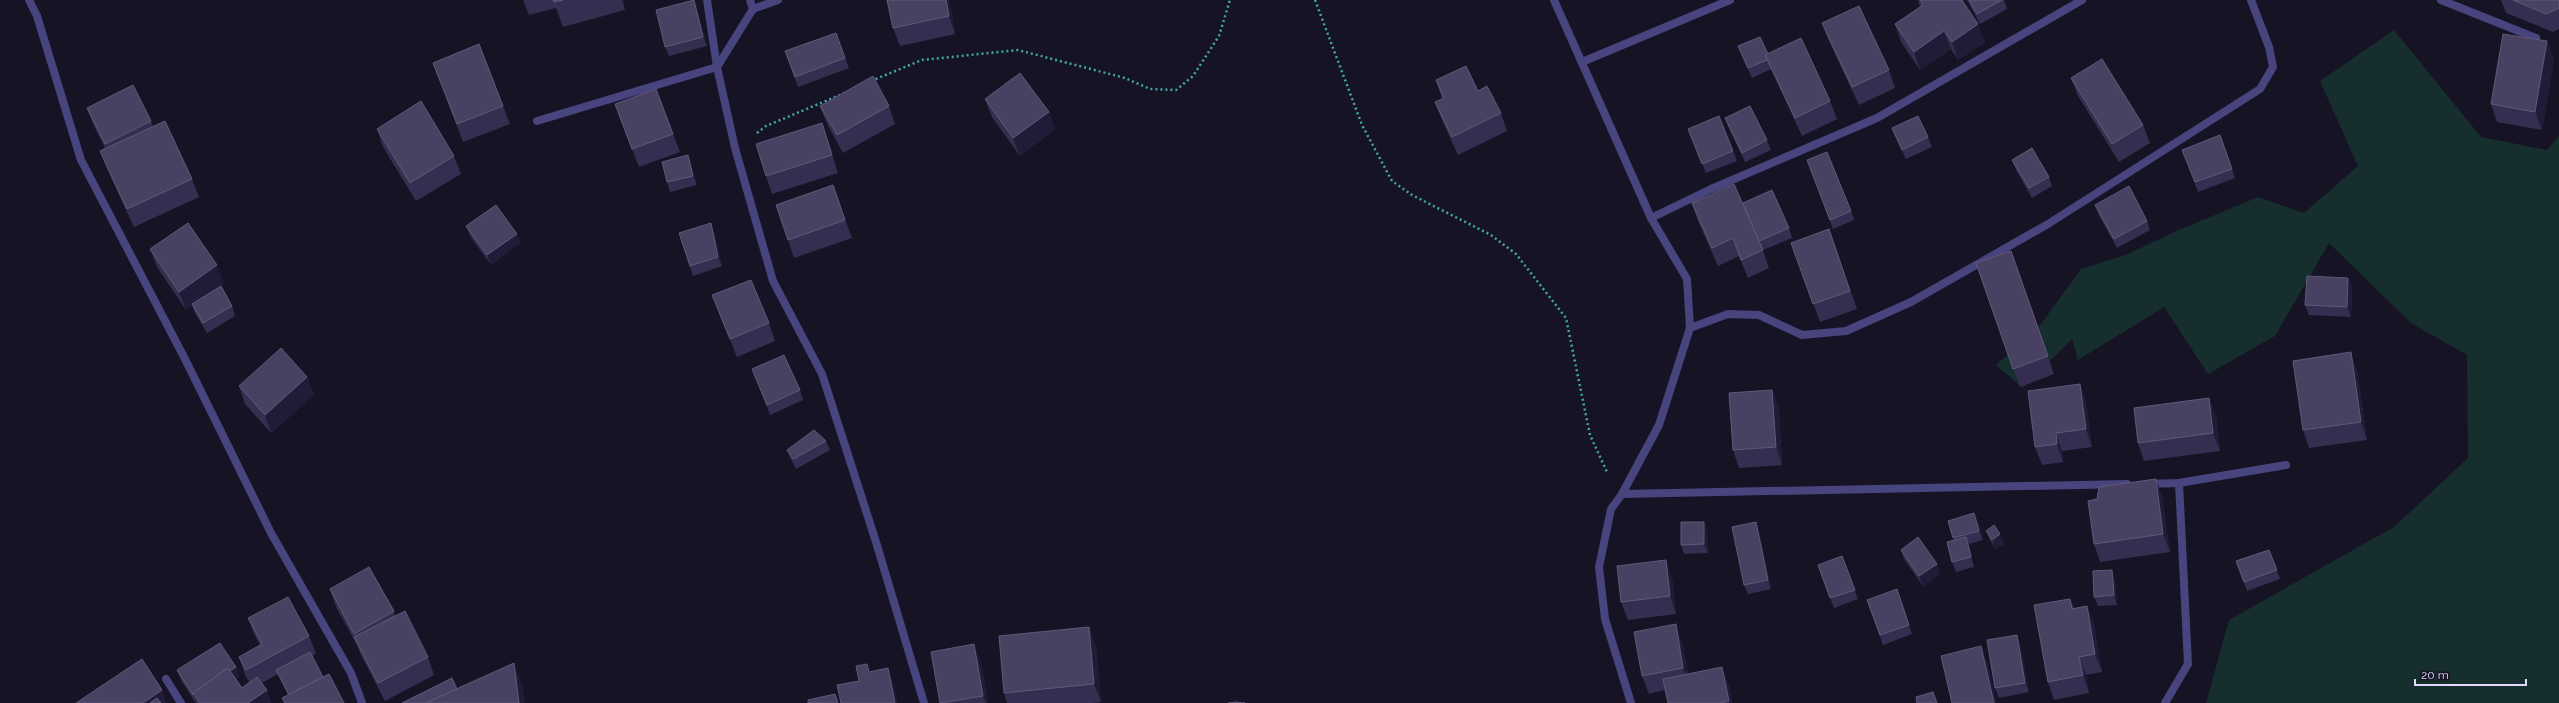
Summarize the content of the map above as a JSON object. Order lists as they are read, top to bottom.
{
  "scale_bar": "20 m"
}
